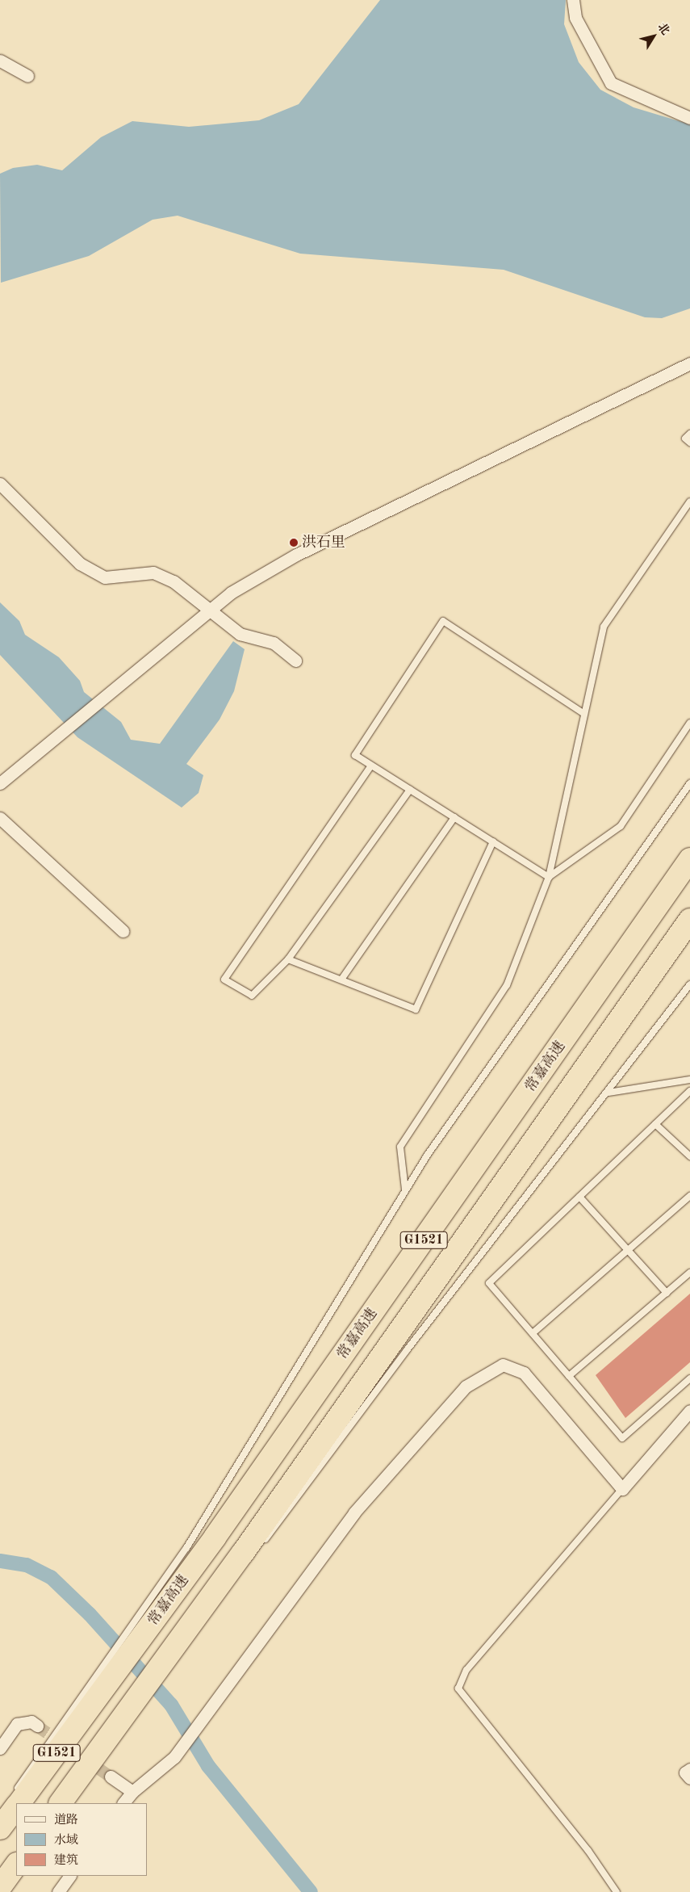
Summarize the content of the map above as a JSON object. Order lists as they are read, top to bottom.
{
  "streets": {
    "highway": ["常嘉高速", "G1521"]
  },
  "places": ["洪石里"],
  "legend": ["道路", "水域", "建筑"],
  "north": "top right"
}
